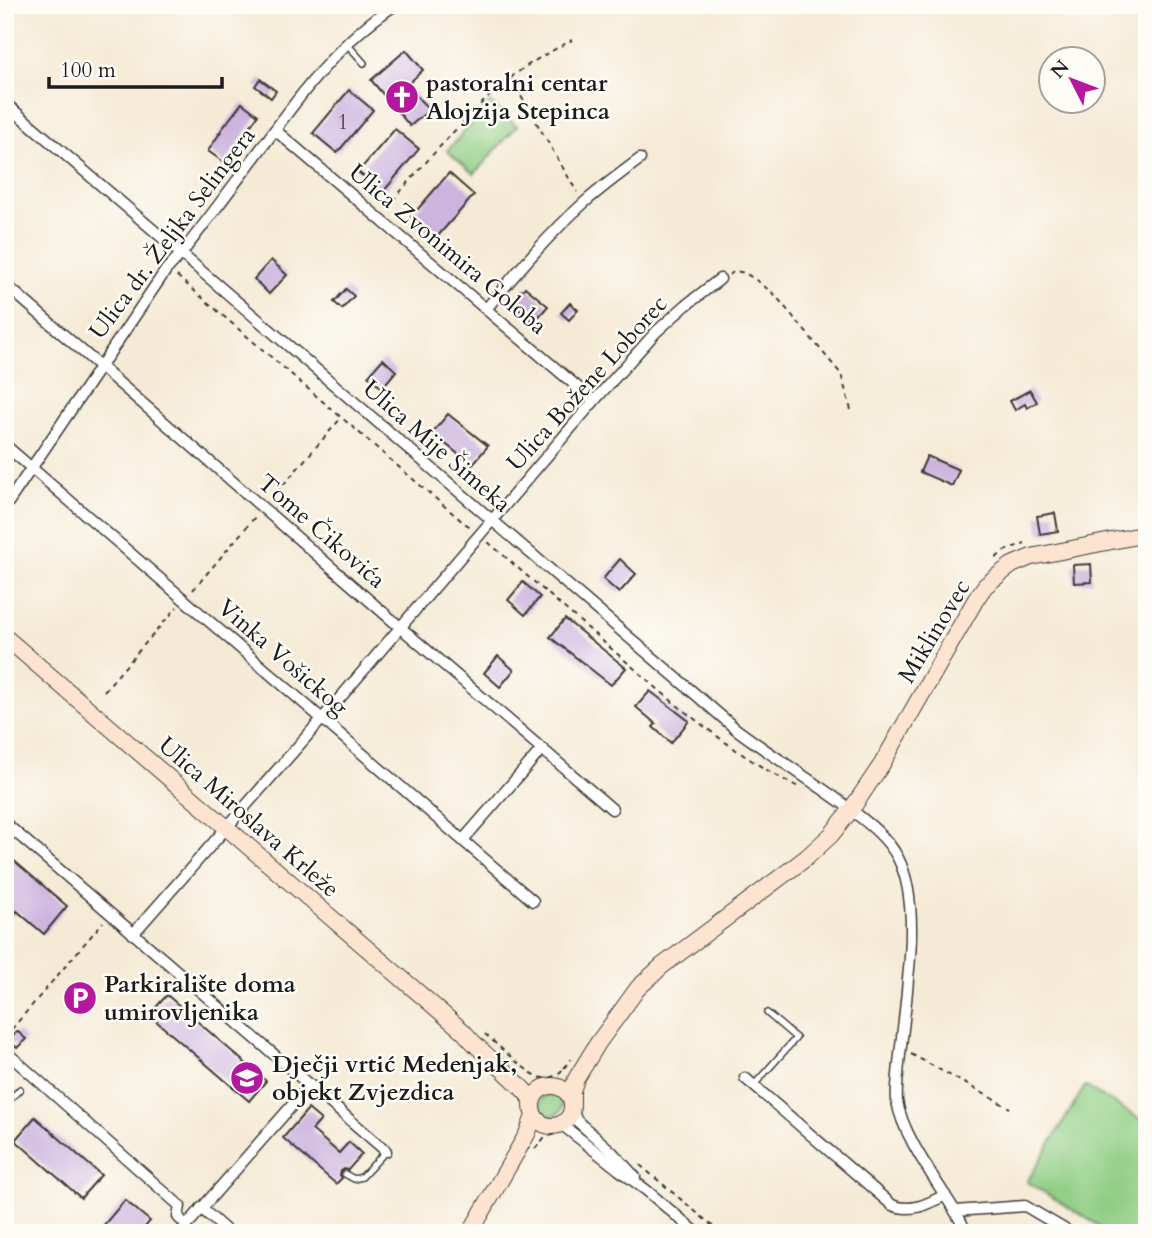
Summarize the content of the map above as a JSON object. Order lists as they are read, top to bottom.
{
  "streets": {
    "main road": ["Miklinovec", "Ulica Miroslava Krleže"],
    "street": [
      "Ulica dr. Željka Selingera",
      "Ulica Zvonimira Goloba",
      "Ulica Božene Loborec",
      "Ulica Mije Šimeka",
      "Tome Čikovića",
      "Vinka Vošickog"
    ]
  },
  "crossings": [
    ["Ulica dr. Željka Selingera", "Ulica Zvonimira Goloba"],
    ["Ulica dr. Željka Selingera", "Ulica Mije Šimeka"],
    ["Ulica dr. Željka Selingera", "Tome Čikovića"],
    ["Ulica dr. Željka Selingera", "Vinka Vošickog"],
    ["Ulica Zvonimira Goloba", "Ulica Božene Loborec"],
    ["Ulica Božene Loborec", "Ulica Mije Šimeka"],
    ["Ulica Božene Loborec", "Tome Čikovića"],
    ["Ulica Božene Loborec", "Vinka Vošickog"],
    ["Ulica Božene Loborec", "Ulica Miroslava Krleže"],
    ["Ulica Mije Šimeka", "Miklinovec"],
    ["Miklinovec", "Ulica Miroslava Krleže"]
  ],
  "places": {
    "church": ["pastoralni centar Alojzija Stepinca"],
    "parking": ["Parkiralište doma umirovljenika"],
    "school or university": ["Dječji vrtić Medenjak, objekt Zvjezdica"]
  },
  "house_numbers": ["1"],
  "scale_bar": "100 m",
  "north": "top left"
}
